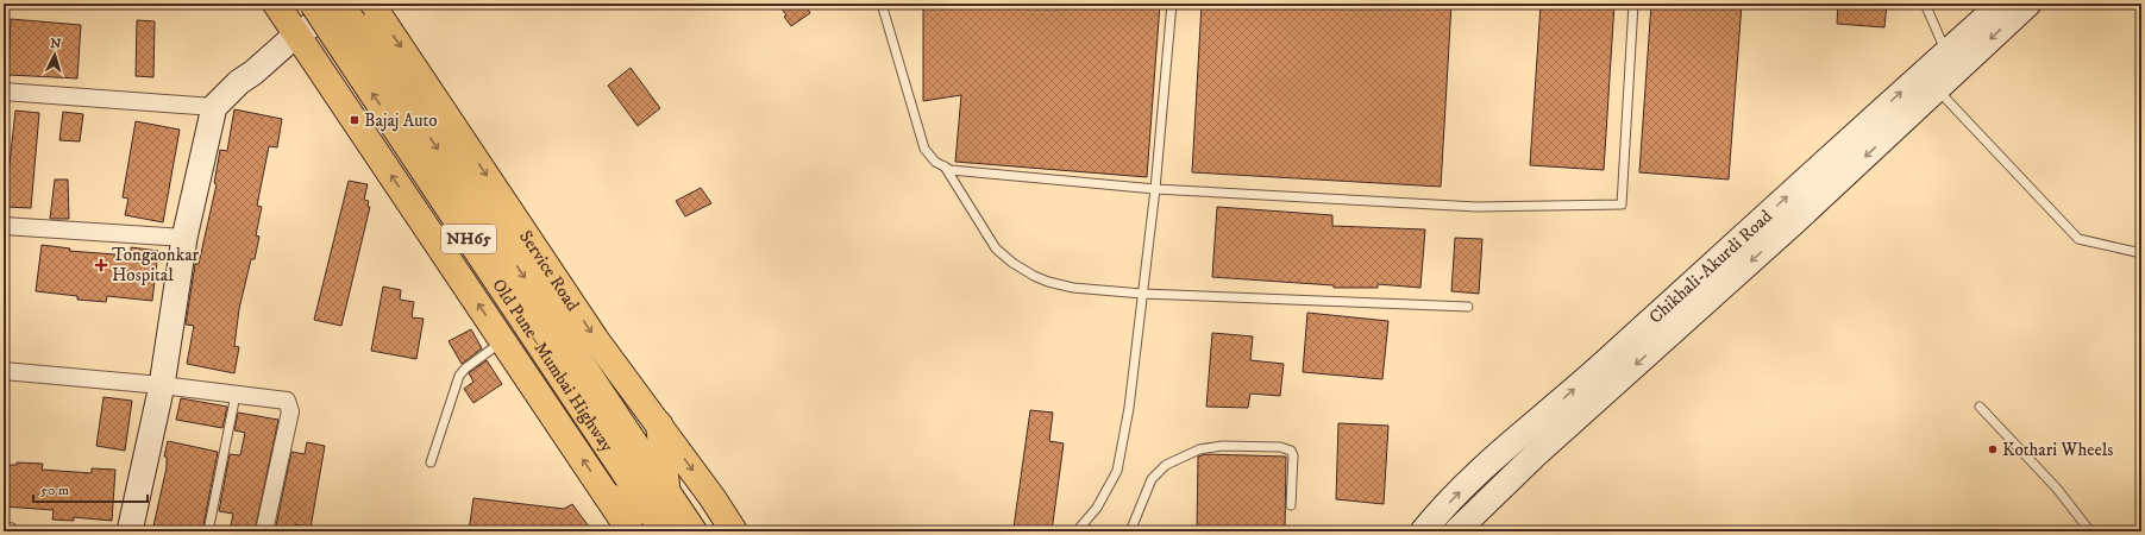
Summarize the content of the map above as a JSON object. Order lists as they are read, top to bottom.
{
  "streets": {
    "main road": [
      "NH65",
      "Chikhali-Akurdi Road",
      "Service Road",
      "Old Pune–Mumbai Highway"
    ]
  },
  "crossings": [
    ["NH65", "Old Pune–Mumbai Highway"]
  ],
  "places": {
    "transit": ["Bajaj Auto"],
    "health": ["Tongaonkar Hospital"],
    "other": ["Kothari Wheels"]
  },
  "scale_bar": "50 m",
  "north": "top"
}
